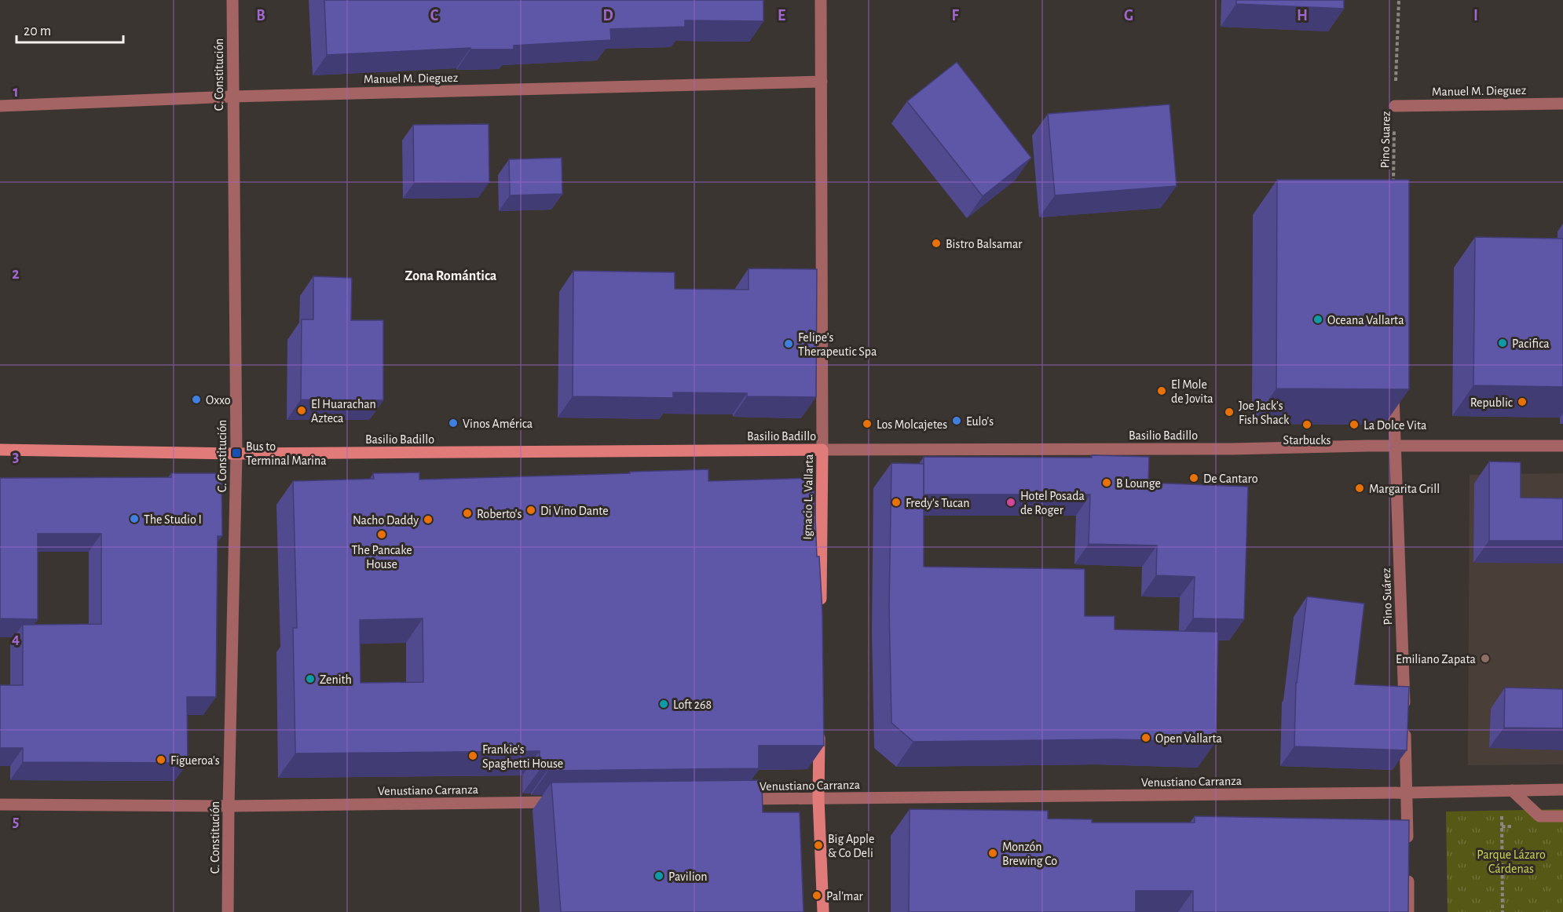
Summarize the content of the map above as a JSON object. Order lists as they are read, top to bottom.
{
  "streets": {
    "main road": ["Basilio Badillo", "Ignacio L. Vallarta"],
    "street": [
      "C. Constitución",
      "Manuel M. Dieguez",
      "Pino Suárez",
      "Venustiano Carranza"
    ],
    "path": ["Pino Suarez"]
  },
  "crossings": [
    ["C. Constitución", "Manuel M. Dieguez"],
    ["C. Constitución", "Basilio Badillo"],
    ["C. Constitución", "Venustiano Carranza"],
    ["Manuel M. Dieguez", "Pino Suarez"],
    ["Manuel M. Dieguez", "Ignacio L. Vallarta"],
    ["Basilio Badillo", "Ignacio L. Vallarta"],
    ["Basilio Badillo", "Pino Suárez"],
    ["Pino Suárez", "Venustiano Carranza"]
  ],
  "districts": ["Zona Romántica"],
  "parks": ["Parque Lázaro Cárdenas"],
  "places": {
    "other": [
      "Bistro Balsamar",
      "Oceana Vallarta",
      "Pacifica",
      "Felipe’s Therapeutic Spa",
      "El Mole de Jovita",
      "Oxxo",
      "Republic",
      "El Huarachan Azteca",
      "Joe Jack's Fish Shack",
      "Eulo's",
      "Vinos América",
      "Los Molcajetes",
      "Starbucks",
      "La Dolce Vita",
      "De Cantaro",
      "B Lounge",
      "Margarita Grill",
      "Fredy's Tucan",
      "Hotel Posada de Roger",
      "Di Vino Dante",
      "Roberto's",
      "The Studio I",
      "Nacho Daddy",
      "The Pancake House",
      "Emiliano Zapata",
      "Zenith",
      "Loft 268",
      "Open Vallarta",
      "Frankie's Spaghetti House",
      "Figueroa's",
      "Big Apple & Co Deli",
      "Monzón Brewing Co",
      "Pavilion",
      "Pal'mar"
    ],
    "transit": ["Bus to Terminal Marina"]
  },
  "scale_bar": "20 m",
  "grid": {
    "columns": [
      "B",
      "C",
      "D",
      "E",
      "F",
      "G",
      "H",
      "I"
    ],
    "rows": [
      "1",
      "2",
      "3",
      "4",
      "5"
    ]
  }
}
